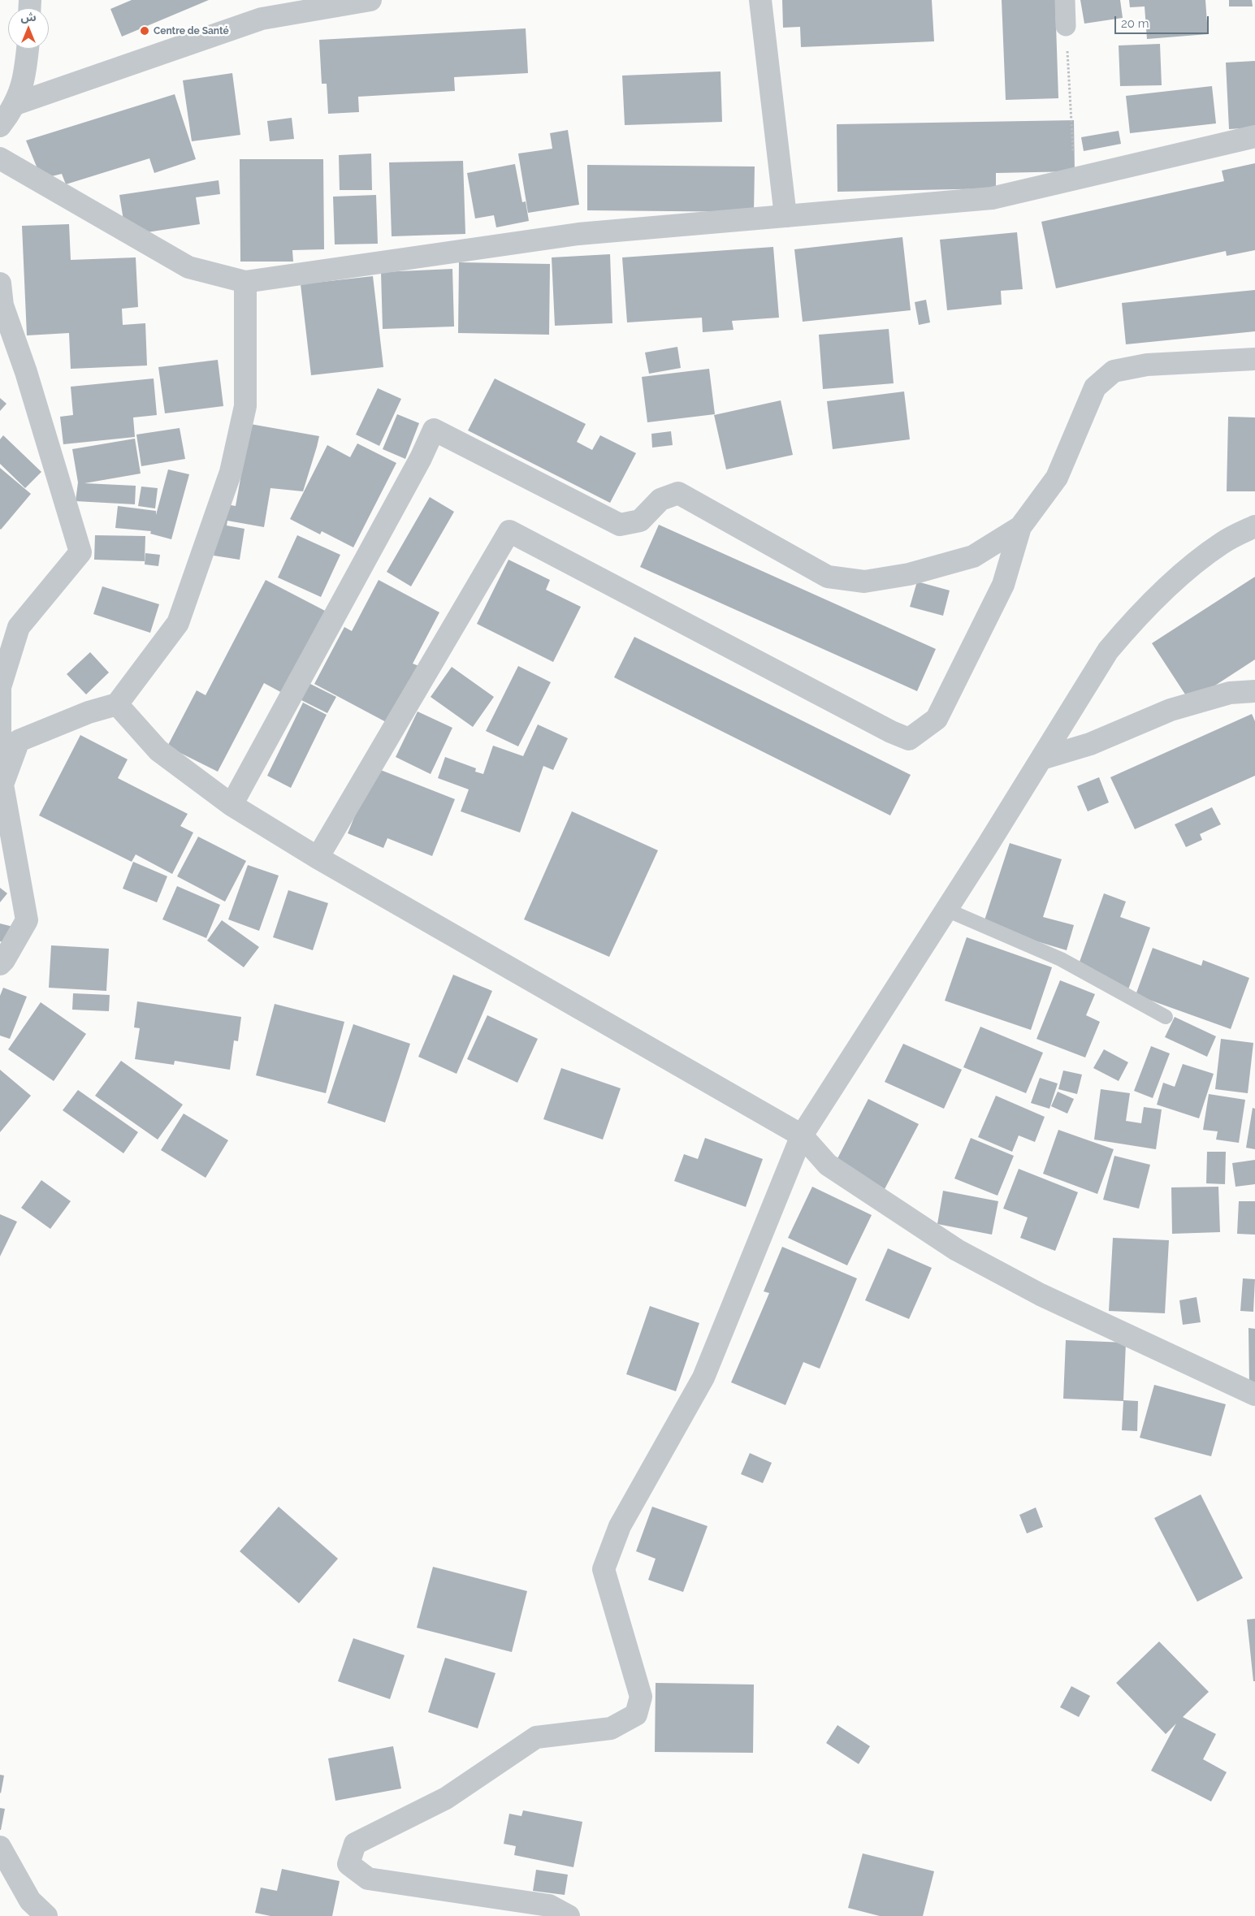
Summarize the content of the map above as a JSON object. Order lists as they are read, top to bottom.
{
  "places": ["Centre de Santé"],
  "scale_bar": "20 m",
  "north": "top"
}
